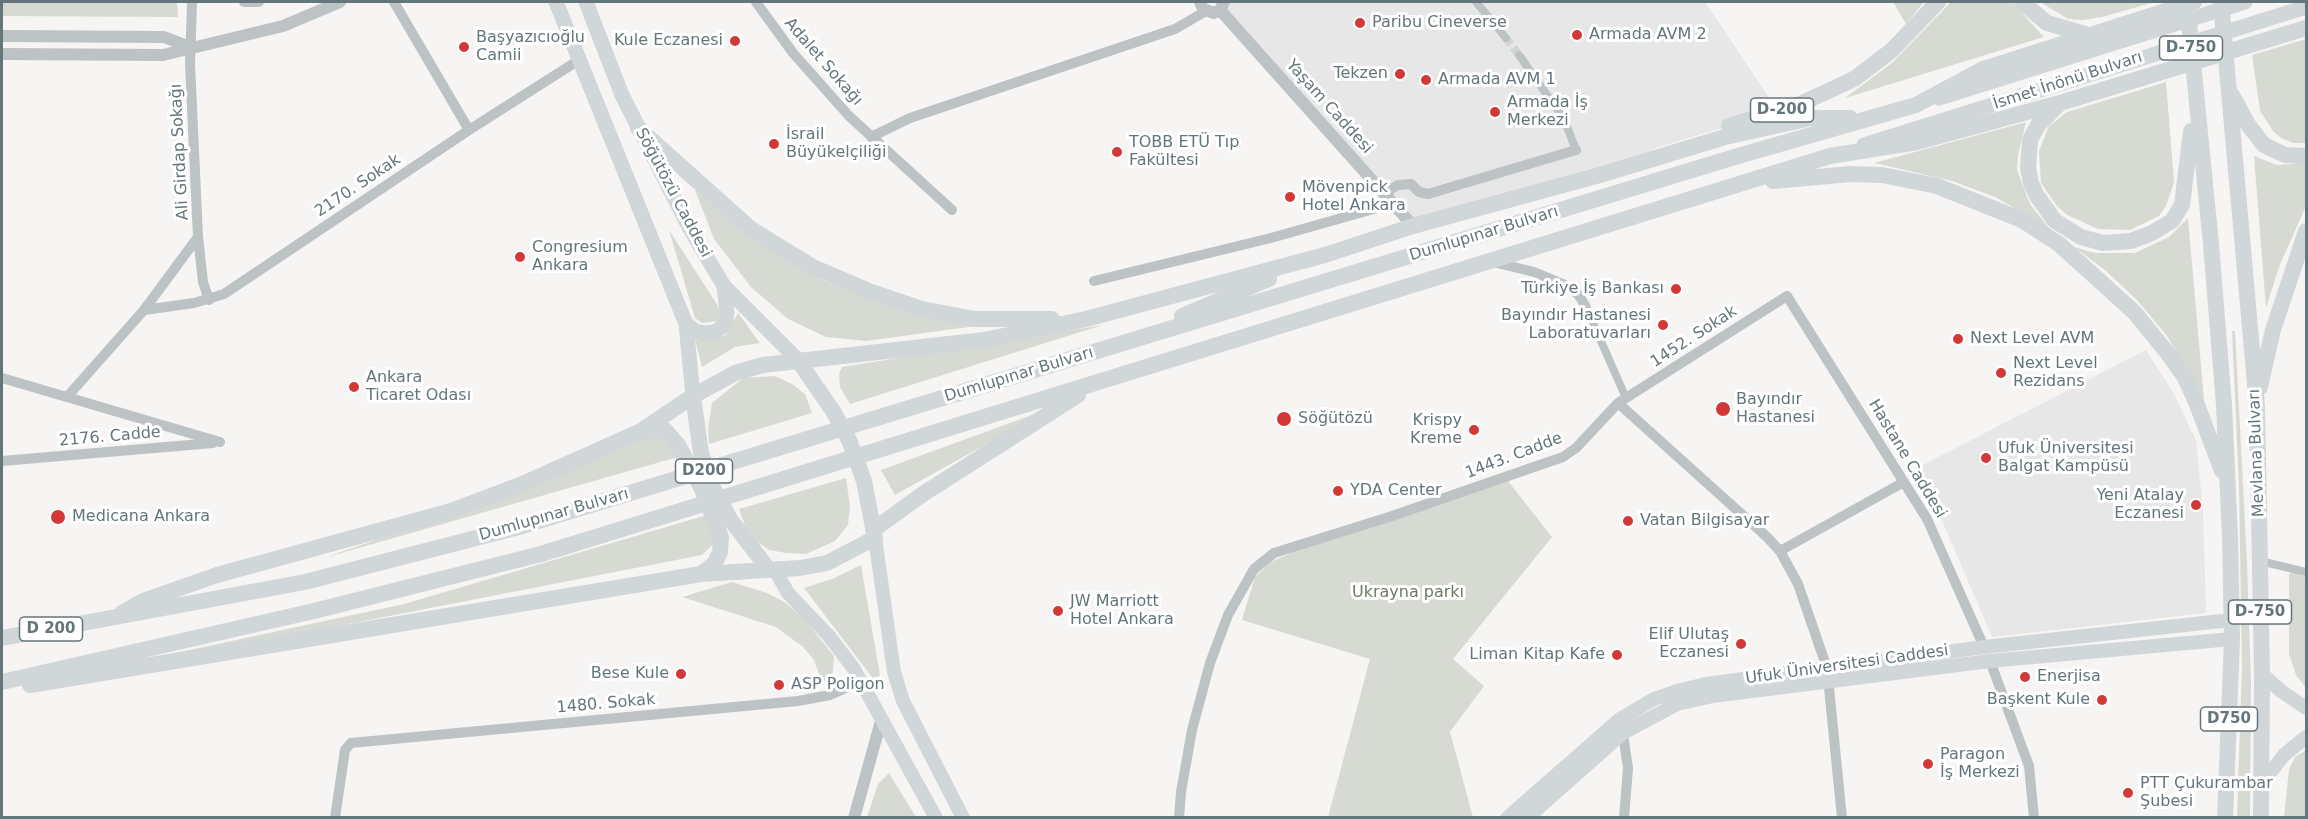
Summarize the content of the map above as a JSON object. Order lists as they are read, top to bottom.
{
  "streets": {
    "highway": [
      "D-750",
      "D-200",
      "Dumlupınar Bulvarı",
      "Mevlana Bulvarı",
      "D200",
      "D 200",
      "D750"
    ],
    "main road": ["İsmet İnönü Bulvarı", "Söğütözü Caddesi", "Ufuk Üniversitesi Caddesi"],
    "street": [
      "Adalet Sokağı",
      "Yaşam Caddesi",
      "Ali Girdap Sokağı",
      "2170. Sokak",
      "1452. Sokak",
      "2176. Cadde",
      "1443. Cadde",
      "Hastane Caddesi",
      "1480. Sokak"
    ]
  },
  "crossings": [
    ["D-750", "Mevlana Bulvarı"],
    ["İsmet İnönü Bulvarı", "Dumlupınar Bulvarı"],
    ["Ali Girdap Sokağı", "2170. Sokak"],
    ["Ali Girdap Sokağı", "2176. Cadde"],
    ["2170. Sokak", "Söğütözü Caddesi"],
    ["Söğütözü Caddesi", "Dumlupınar Bulvarı"],
    ["1452. Sokak", "1443. Cadde"],
    ["1452. Sokak", "Hastane Caddesi"],
    ["Mevlana Bulvarı", "Ufuk Üniversitesi Caddesi"],
    ["Hastane Caddesi", "Ufuk Üniversitesi Caddesi"]
  ],
  "parks": ["Ukrayna parkı"],
  "places": [
    "Paribu Cineverse",
    "Armada AVM 2",
    "Kule Eczanesi",
    "Başyazıcıoğlu Camii",
    "Tekzen",
    "Armada AVM 1",
    "Armada İş Merkezi",
    "İsrail Büyükelçiliği",
    "TOBB ETÜ Tıp Fakültesi",
    "Mövenpick Hotel Ankara",
    "Congresium Ankara",
    "Türkiye İş Bankası",
    "Bayındır Hastanesi Laboratuvarları",
    "Next Level AVM",
    "Next Level Rezidans",
    "Ankara Ticaret Odası",
    "Bayındır Hastanesi",
    "Söğütözü",
    "Krispy Kreme",
    "Ufuk Üniversitesi Balgat Kampüsü",
    "YDA Center",
    "Yeni Atalay Eczanesi",
    "Medicana Ankara",
    "Vatan Bilgisayar",
    "JW Marriott Hotel Ankara",
    "Elif Ulutaş Eczanesi",
    "Liman Kitap Kafe",
    "Bese Kule",
    "Enerjisa",
    "ASP Poligon",
    "Başkent Kule",
    "Paragon İş Merkezi",
    "PTT Çukurambar Şubesi"
  ]
}
